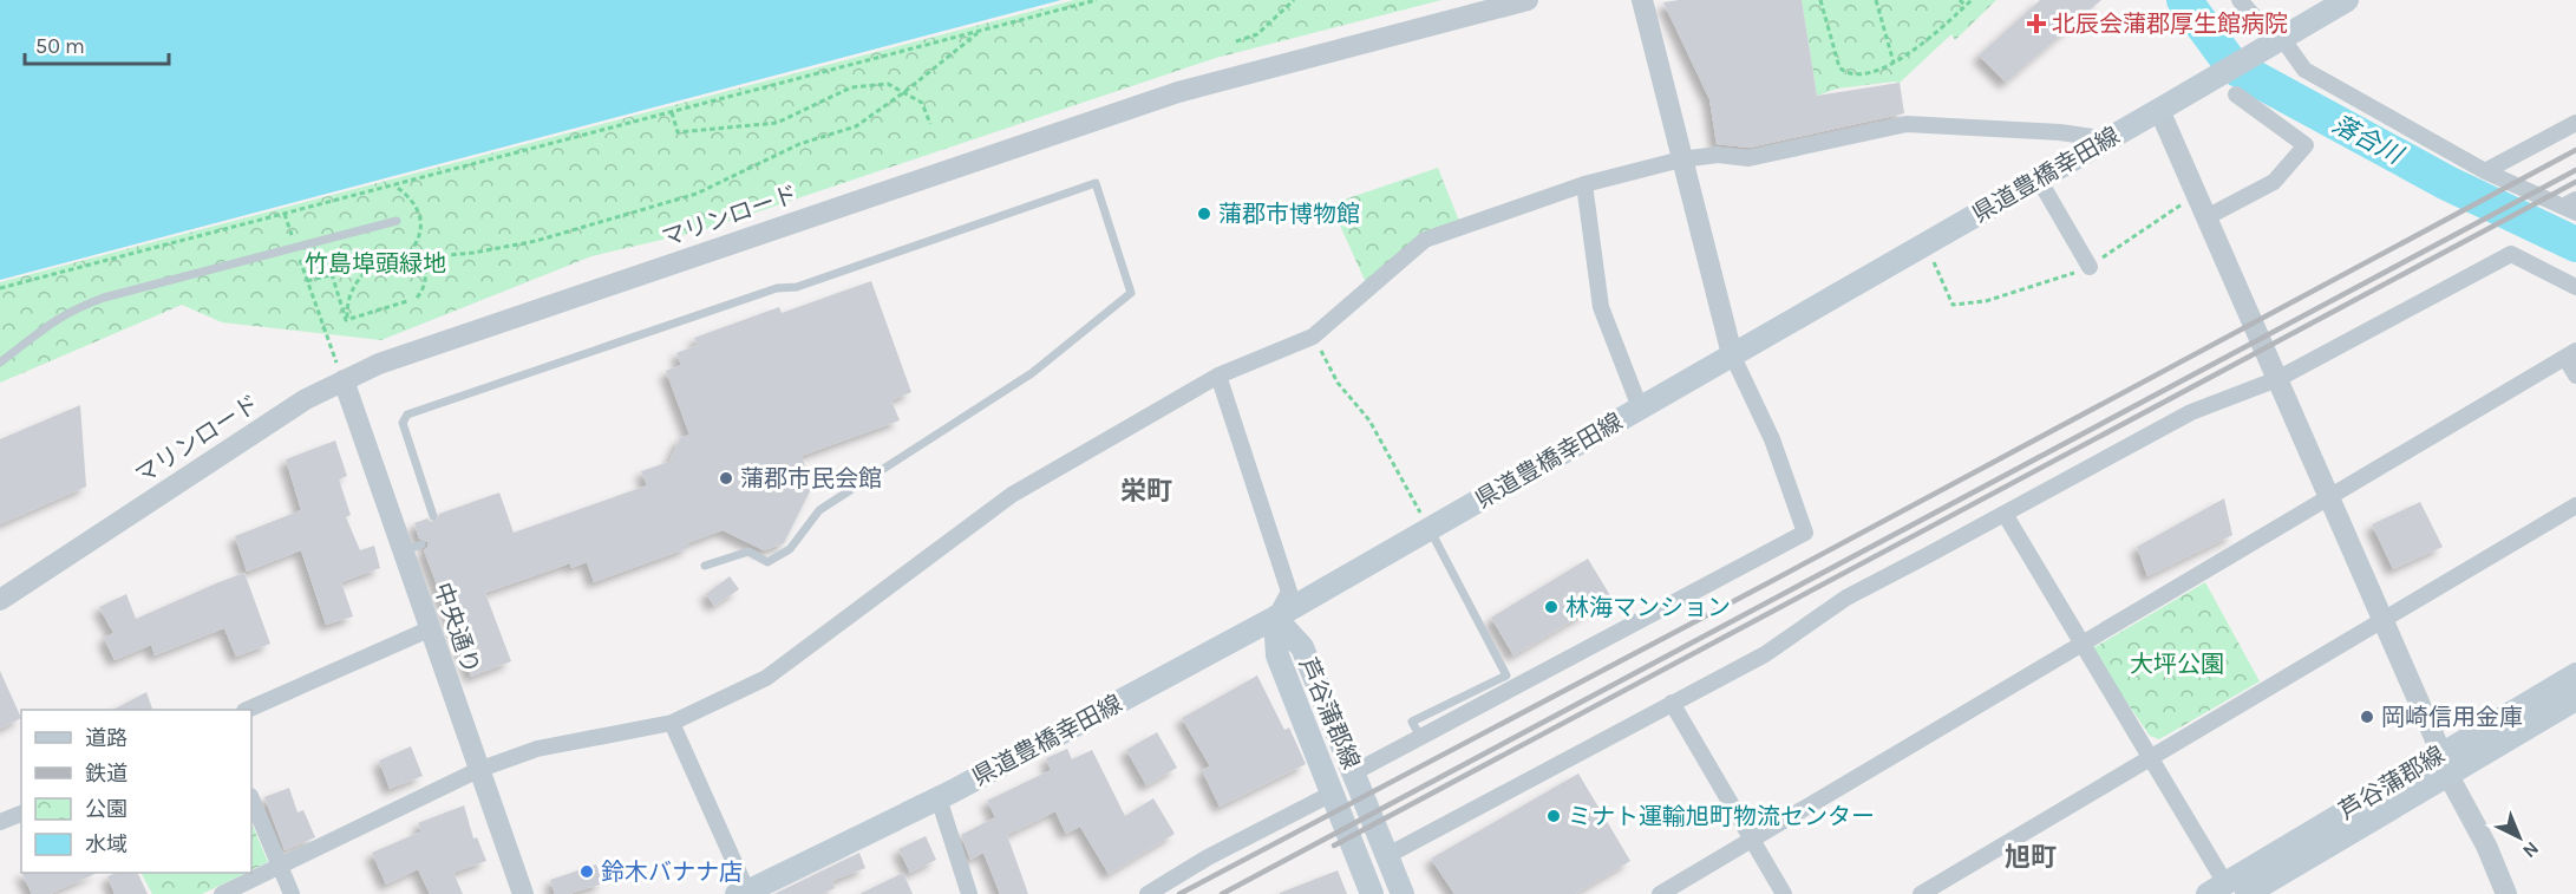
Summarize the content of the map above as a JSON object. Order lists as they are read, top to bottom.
{
  "streets": {
    "main road": ["県道豊橋幸田線", "芦谷蒲郡線"],
    "street": ["マリンロード", "中央通り"]
  },
  "crossings": [
    ["県道豊橋幸田線", "芦谷蒲郡線"],
    ["マリンロード", "中央通り"]
  ],
  "districts": ["栄町", "旭町"],
  "water": ["落合川"],
  "parks": ["竹島埠頭緑地", "大坪公園"],
  "places": {
    "health": ["北辰会蒲郡厚生館病院"],
    "other": [
      "蒲郡市博物館",
      "蒲郡市民会館",
      "林海マンション",
      "岡崎信用金庫",
      "ミナト運輸旭町物流センター",
      "鈴木バナナ店"
    ]
  },
  "legend": [
    "道路",
    "鉄道",
    "公園",
    "水域"
  ],
  "scale_bar": "50 m",
  "north": "bottom right"
}
